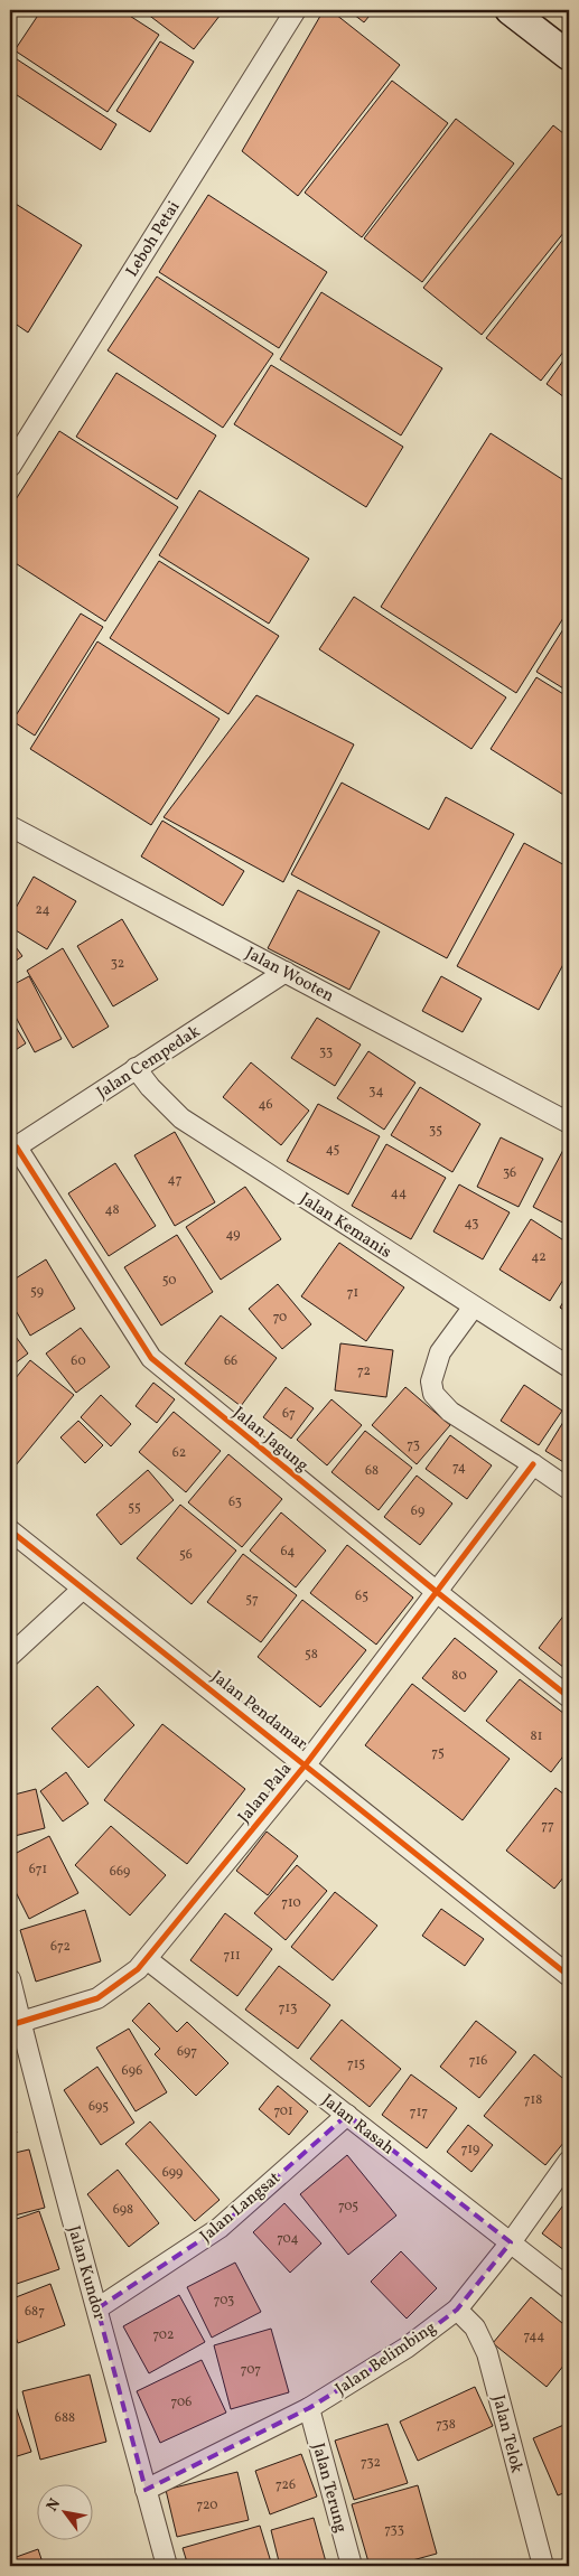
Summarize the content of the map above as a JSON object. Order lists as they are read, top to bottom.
{
  "streets": {
    "street": [
      "Leboh Petai",
      "Jalan Wooten",
      "Jalan Cempedak",
      "Jalan Kemanis",
      "Jalan Jagung",
      "Jalan Pendamar",
      "Jalan Pala",
      "Jalan Rasah",
      "Jalan Langsat",
      "Jalan Kundor",
      "Jalan Belimbing",
      "Jalan Telok",
      "Jalan Terung"
    ]
  },
  "crossings": [
    ["Jalan Wooten", "Jalan Cempedak"],
    ["Jalan Cempedak", "Jalan Kemanis"],
    ["Jalan Cempedak", "Jalan Jagung"],
    ["Jalan Jagung", "Jalan Pala"],
    ["Jalan Pendamar", "Jalan Pala"],
    ["Jalan Pala", "Jalan Rasah"],
    ["Jalan Pala", "Jalan Kundor"],
    ["Jalan Rasah", "Jalan Langsat"],
    ["Jalan Rasah", "Jalan Belimbing"],
    ["Jalan Langsat", "Jalan Kundor"],
    ["Jalan Kundor", "Jalan Belimbing"],
    ["Jalan Belimbing", "Jalan Telok"],
    ["Jalan Belimbing", "Jalan Terung"]
  ],
  "house_numbers": [
    "24",
    "32",
    "33",
    "34",
    "46",
    "35",
    "45",
    "36",
    "47",
    "44",
    "48",
    "43",
    "49",
    "42",
    "50",
    "59",
    "71",
    "70",
    "60",
    "66",
    "72",
    "67",
    "73",
    "62",
    "74",
    "68",
    "63",
    "55",
    "69",
    "64",
    "56",
    "65",
    "57",
    "58",
    "80",
    "81",
    "75",
    "77",
    "671",
    "669",
    "710",
    "672",
    "711",
    "713",
    "697",
    "716",
    "715",
    "696",
    "718",
    "695",
    "701",
    "717",
    "719",
    "699",
    "705",
    "698",
    "704",
    "703",
    "687",
    "702",
    "744",
    "707",
    "706",
    "688",
    "738",
    "732",
    "726",
    "720",
    "733"
  ],
  "north": "top left"
}
